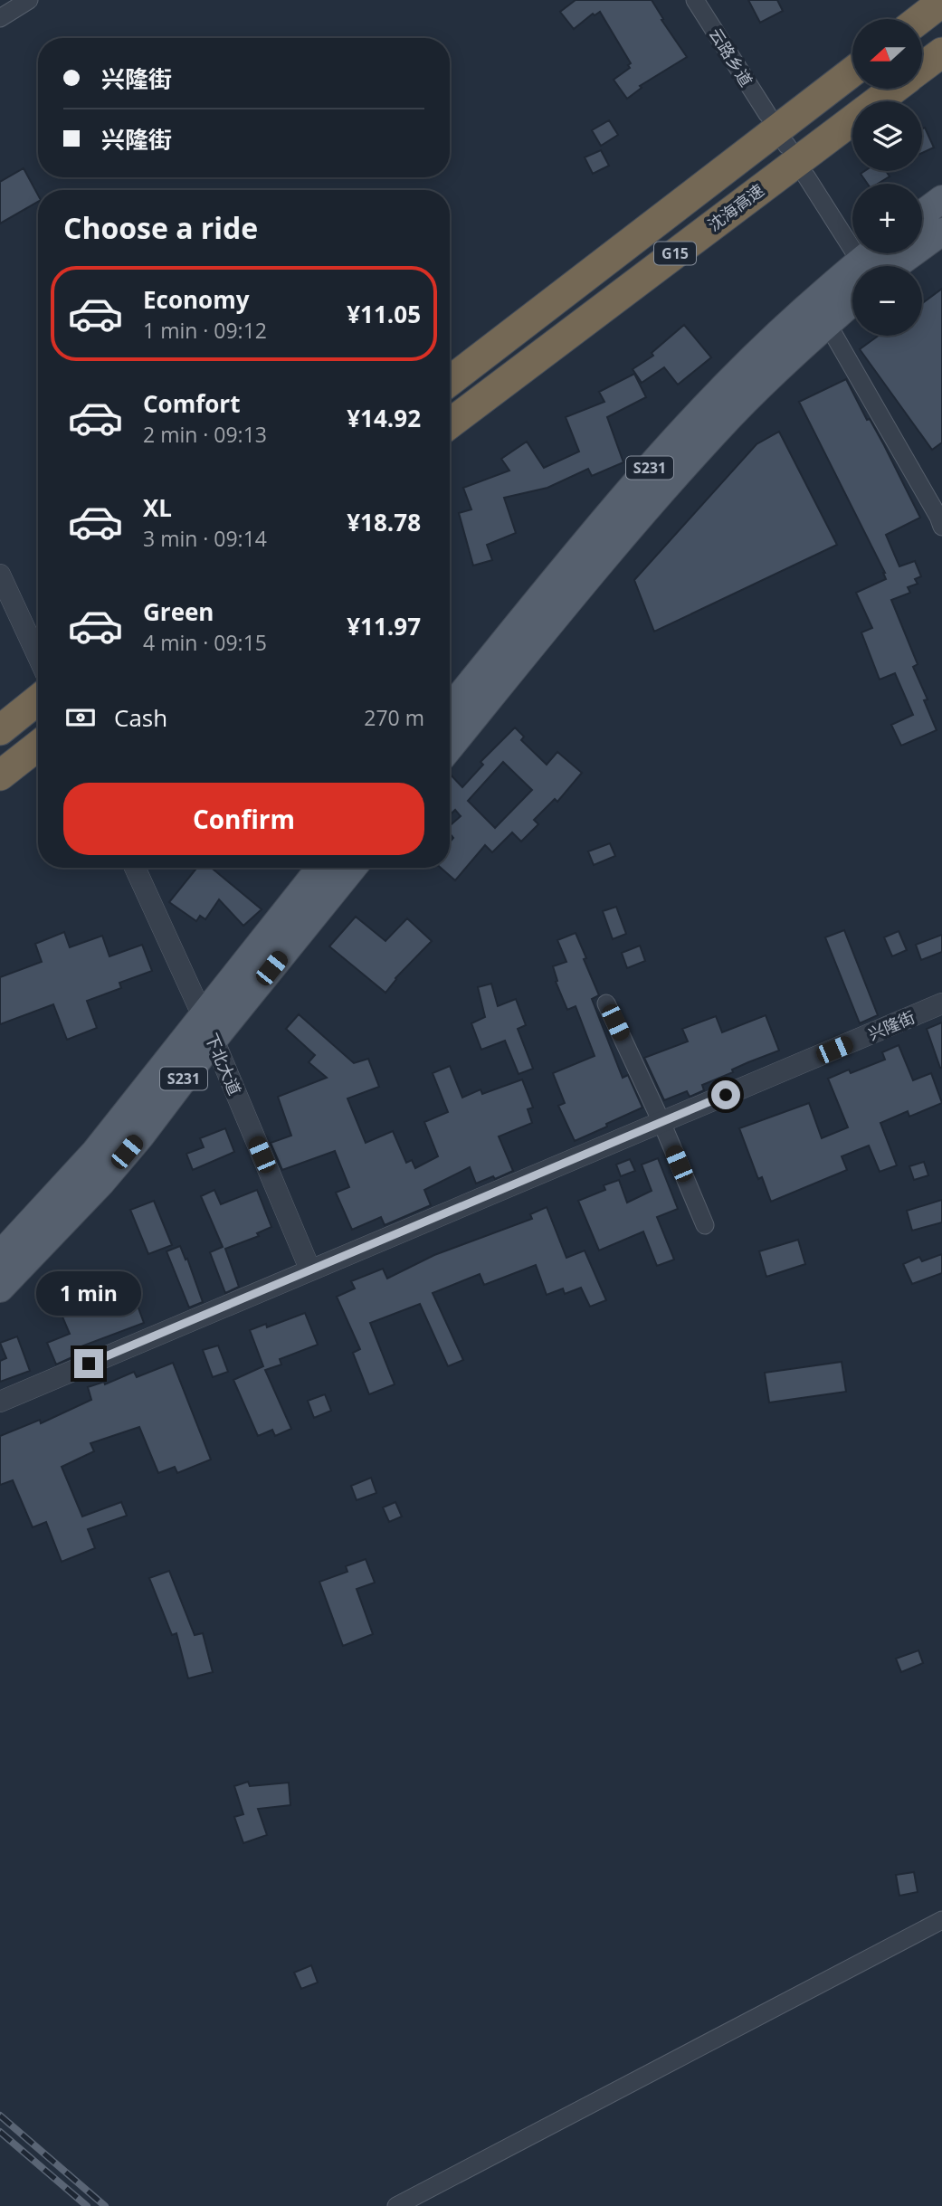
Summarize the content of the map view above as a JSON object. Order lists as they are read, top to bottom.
{
  "streets": {
    "highway": ["沈海高速", "G15"],
    "main road": ["S231"],
    "street": ["云路乡道", "兴隆街", "下北大道"]
  },
  "crossings": [
    ["S231", "下北大道"],
    ["兴隆街", "下北大道"]
  ],
  "north": "left",
  "page": {
    "map_buttons": ["+", "−"],
    "banner": ["兴隆街", "兴隆街"],
    "heading": "Choose a ride",
    "list": [
      {
        "name": "Economy",
        "note": "1 min · 09:12",
        "value": "¥11.05"
      },
      {
        "name": "Comfort",
        "note": "2 min · 09:13",
        "value": "¥14.92"
      },
      {
        "name": "XL",
        "note": "3 min · 09:14",
        "value": "¥18.78"
      },
      {
        "name": "Green",
        "note": "4 min · 09:15",
        "value": "¥11.97"
      }
    ],
    "pay": ["Cash", "270 m"],
    "buttons": "Confirm",
    "bubble": "1 min"
  }
}
